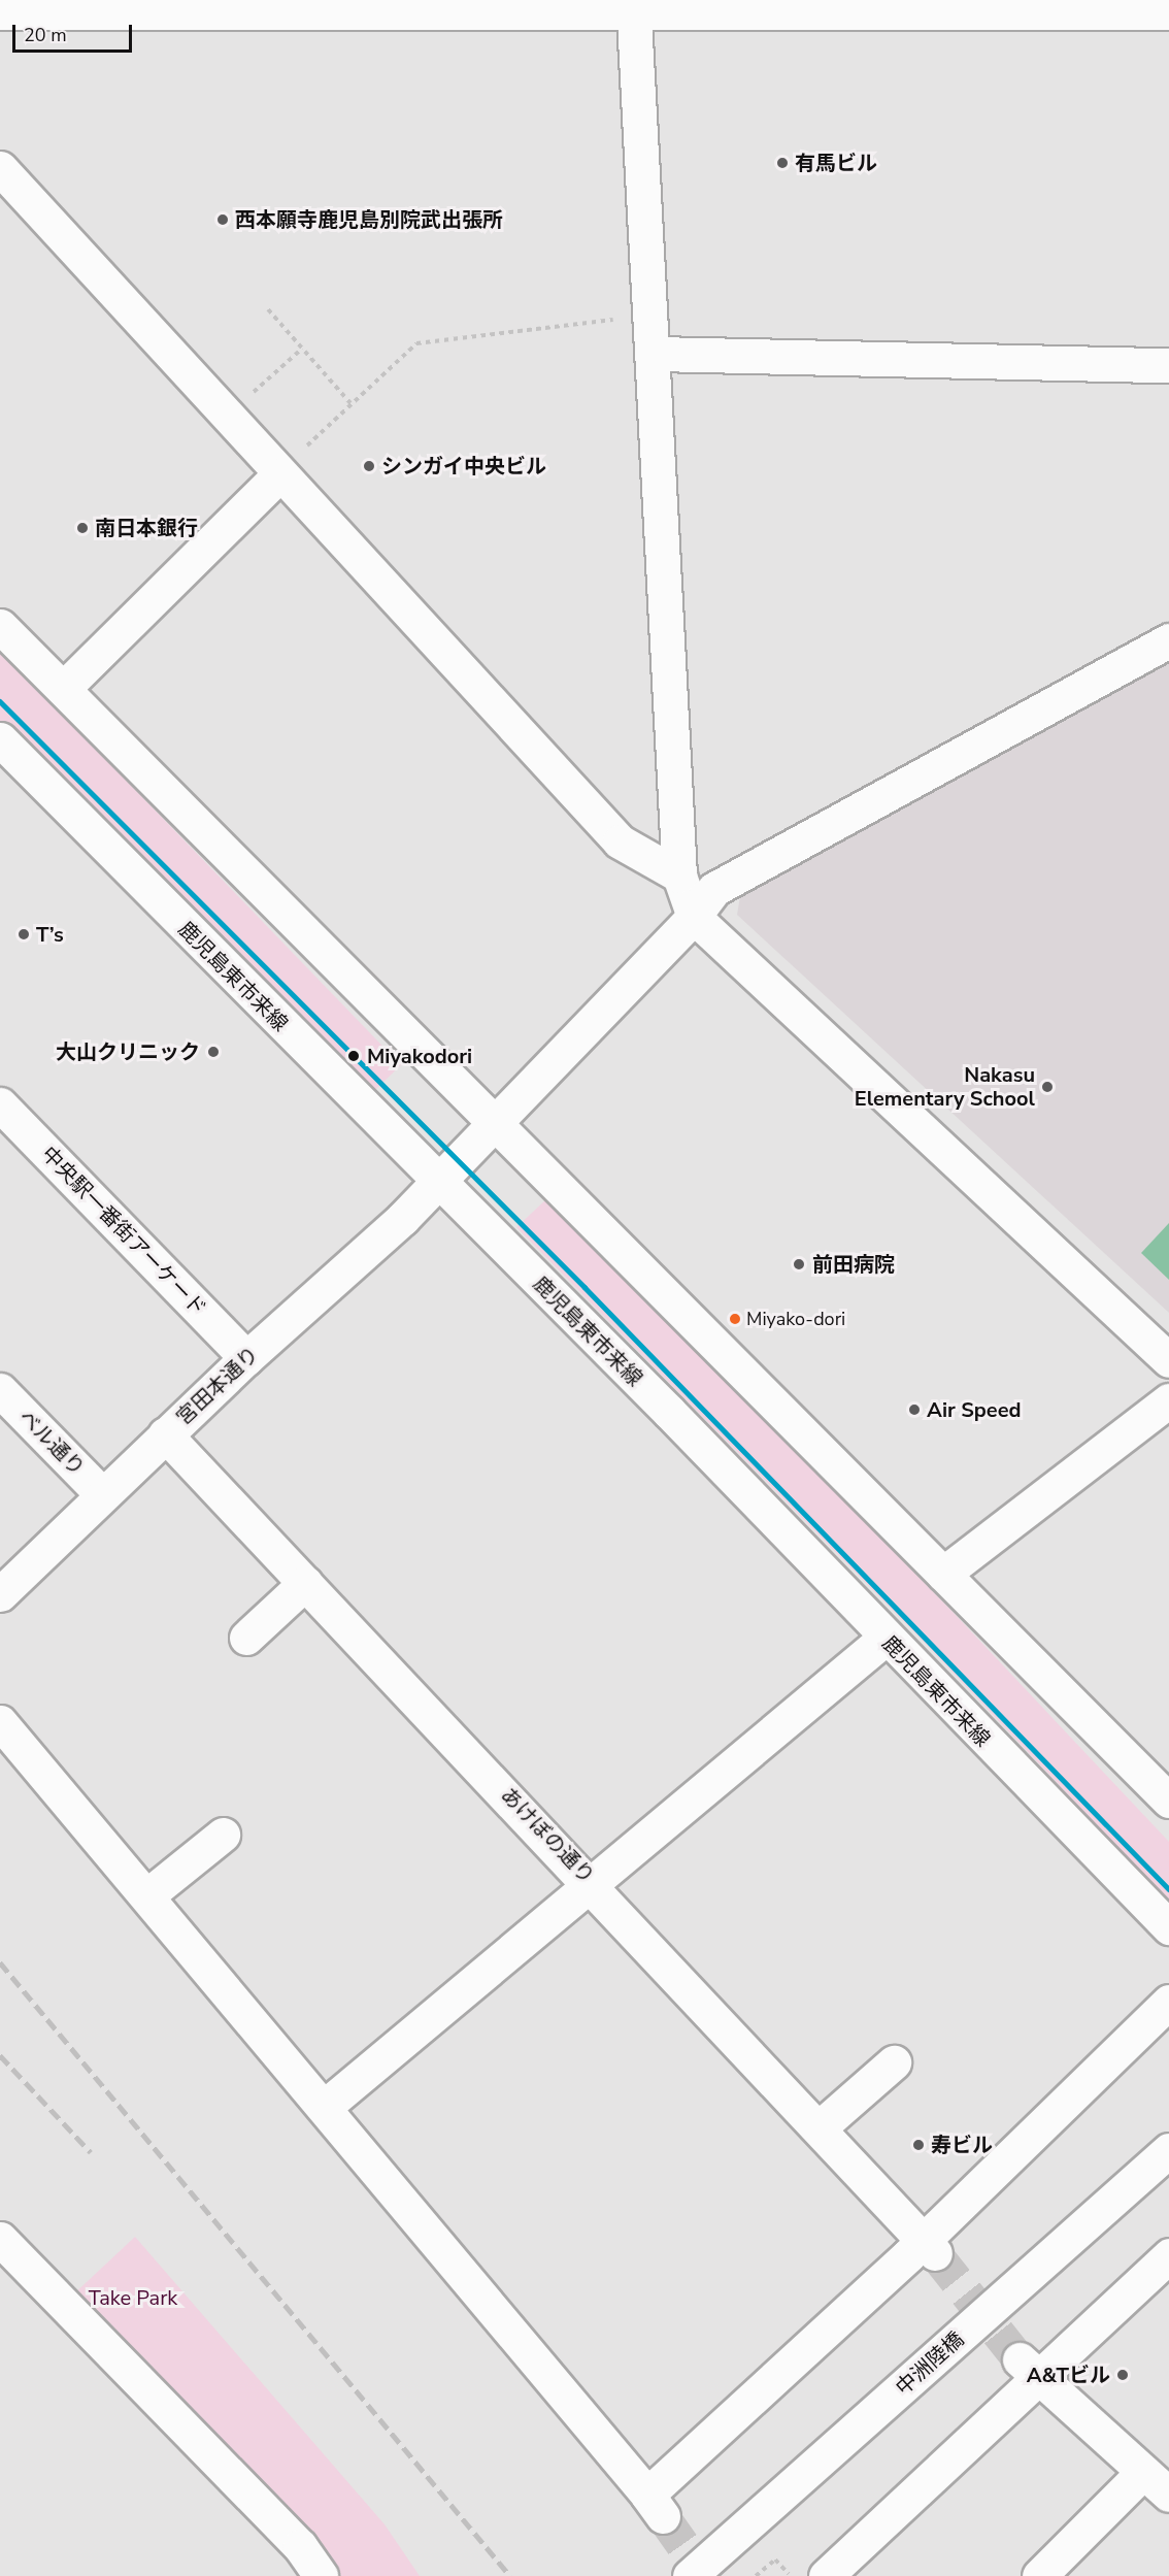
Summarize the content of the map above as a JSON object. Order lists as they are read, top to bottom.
{
  "streets": {
    "street": [
      "鹿児島東市来線",
      "中央駅一番街アーケード",
      "宮田本通り",
      "ベル通り",
      "あけぼの通り",
      "中洲陸橋"
    ]
  },
  "crossings": [
    ["鹿児島東市来線", "宮田本通り"],
    ["中央駅一番街アーケード", "宮田本通り"],
    ["宮田本通り", "ベル通り"],
    ["宮田本通り", "あけぼの通り"]
  ],
  "parks": ["Take Park"],
  "places": [
    "有馬ビル",
    "西本願寺鹿児島別院武出張所",
    "シンガイ中央ビル",
    "南日本銀行",
    "T’s",
    "大山クリニック",
    "Miyakodori",
    "Nakasu Elementary School",
    "前田病院",
    "Miyako-dori",
    "Air Speed",
    "寿ビル",
    "A&Tビル"
  ],
  "scale_bar": "20 m"
}
